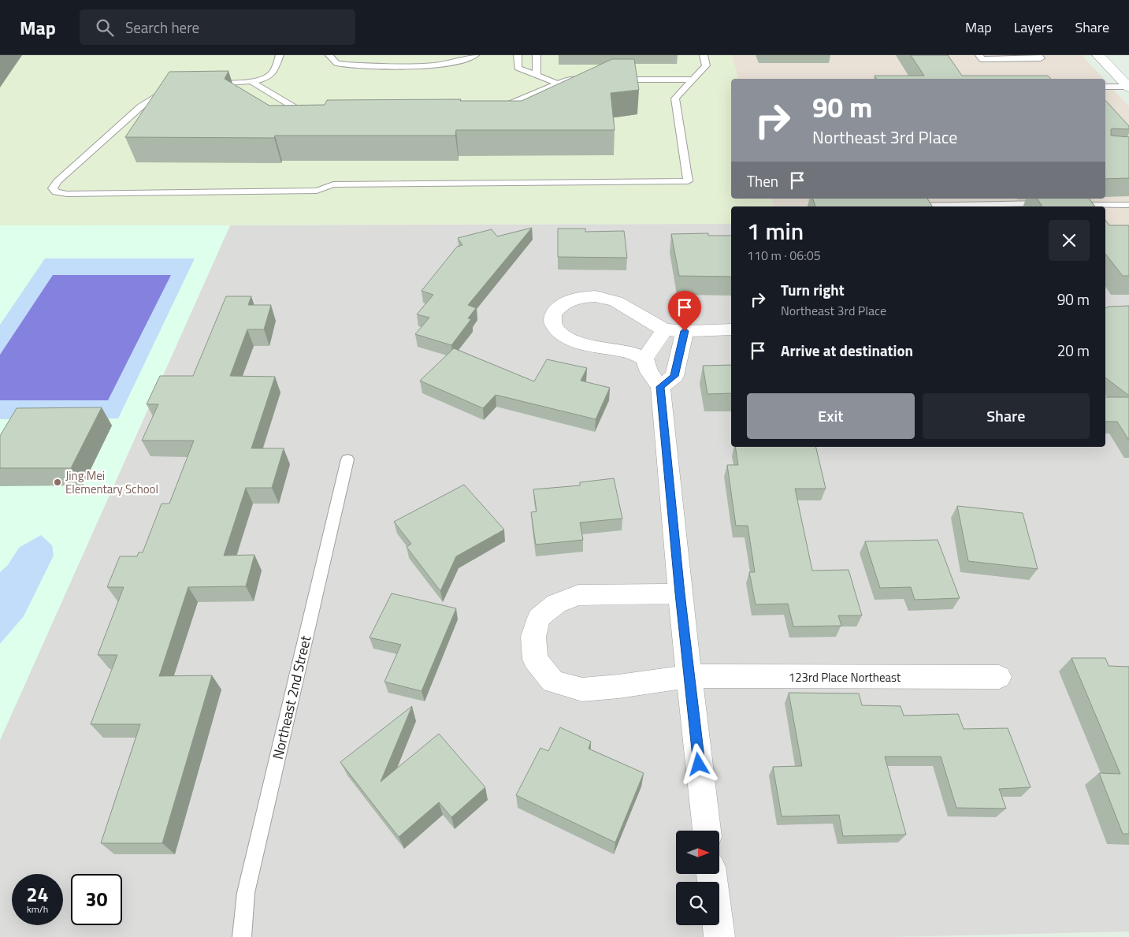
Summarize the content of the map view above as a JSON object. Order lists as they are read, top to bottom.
{
  "streets": {
    "street": ["123rd Place Northeast"],
    "lane": ["Northeast 2nd Street"]
  },
  "places": ["Jing Mei Elementary School"],
  "north": "right",
  "page": {
    "header": "Map",
    "search": "Search here",
    "nav": ["Map", "Layers", "Share"],
    "turn": ["90 m", "Northeast 3rd Place"],
    "then": "Then",
    "heading": ["1 min", "110 m · 06:05"],
    "list": [
      {
        "name": "Turn right",
        "note": "Northeast 3rd Place",
        "value": "90 m"
      },
      {
        "name": "Arrive at destination",
        "value": "20 m"
      }
    ],
    "buttons": ["Exit", "Share"],
    "speed": "24 km/h",
    "limit": "30"
  }
}
